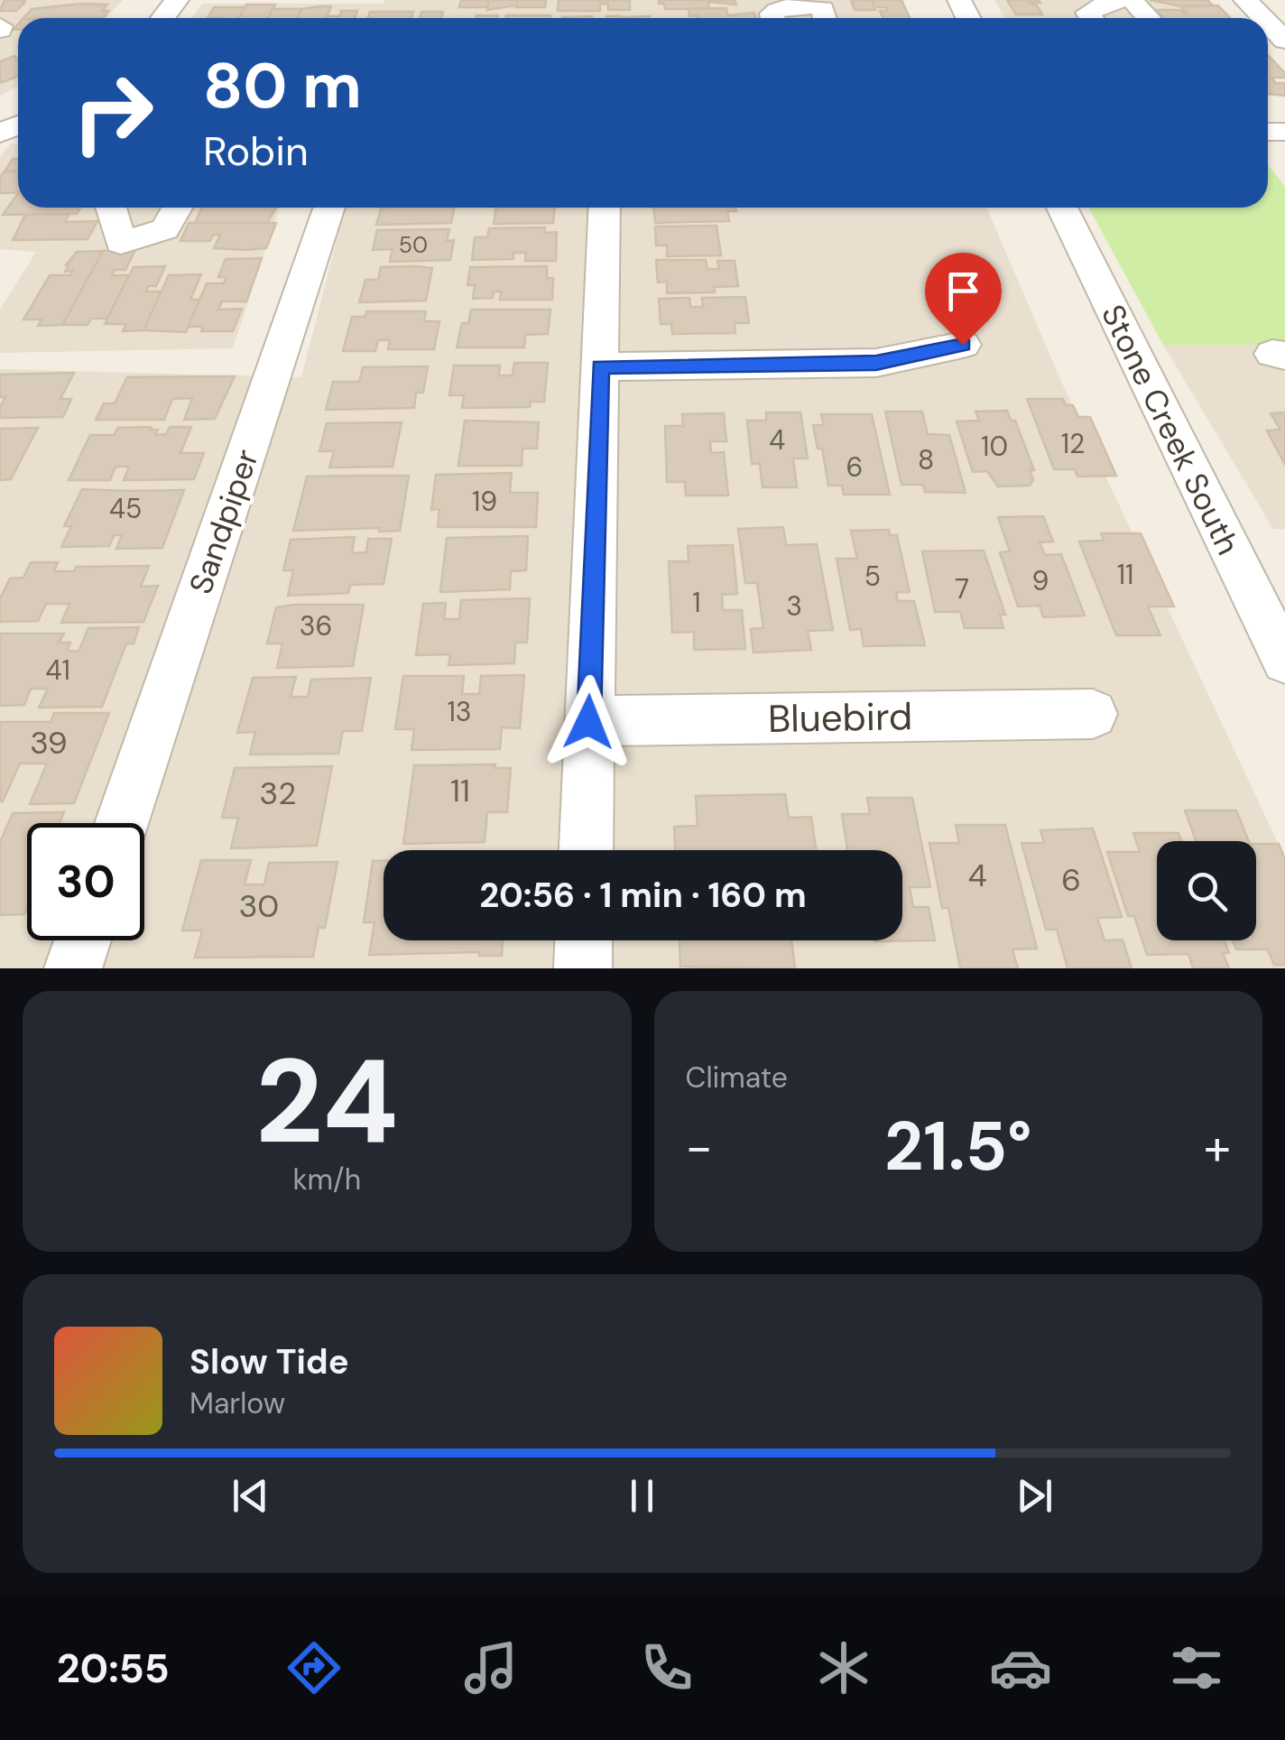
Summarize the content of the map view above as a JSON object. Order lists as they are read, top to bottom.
{
  "streets": {
    "street": ["Stone Creek South", "Sandpiper", "Bluebird"]
  },
  "house_numbers": [
    "50",
    "4",
    "12",
    "10",
    "8",
    "6",
    "19",
    "45",
    "11",
    "5",
    "9",
    "7",
    "1",
    "3",
    "36",
    "41",
    "13",
    "39",
    "11",
    "32",
    "4",
    "6",
    "30"
  ],
  "page": {
    "turn": ["80 m", "Robin"],
    "limit": "30",
    "trip": "20:56 · 1 min · 160 m",
    "tile": [
      ["24", "km/h"],
      "Climate"
    ],
    "heat": ["−", "21.5°", "+"],
    "song": ["Slow Tide", "Marlow"],
    "tabs": "20:55"
  }
}
